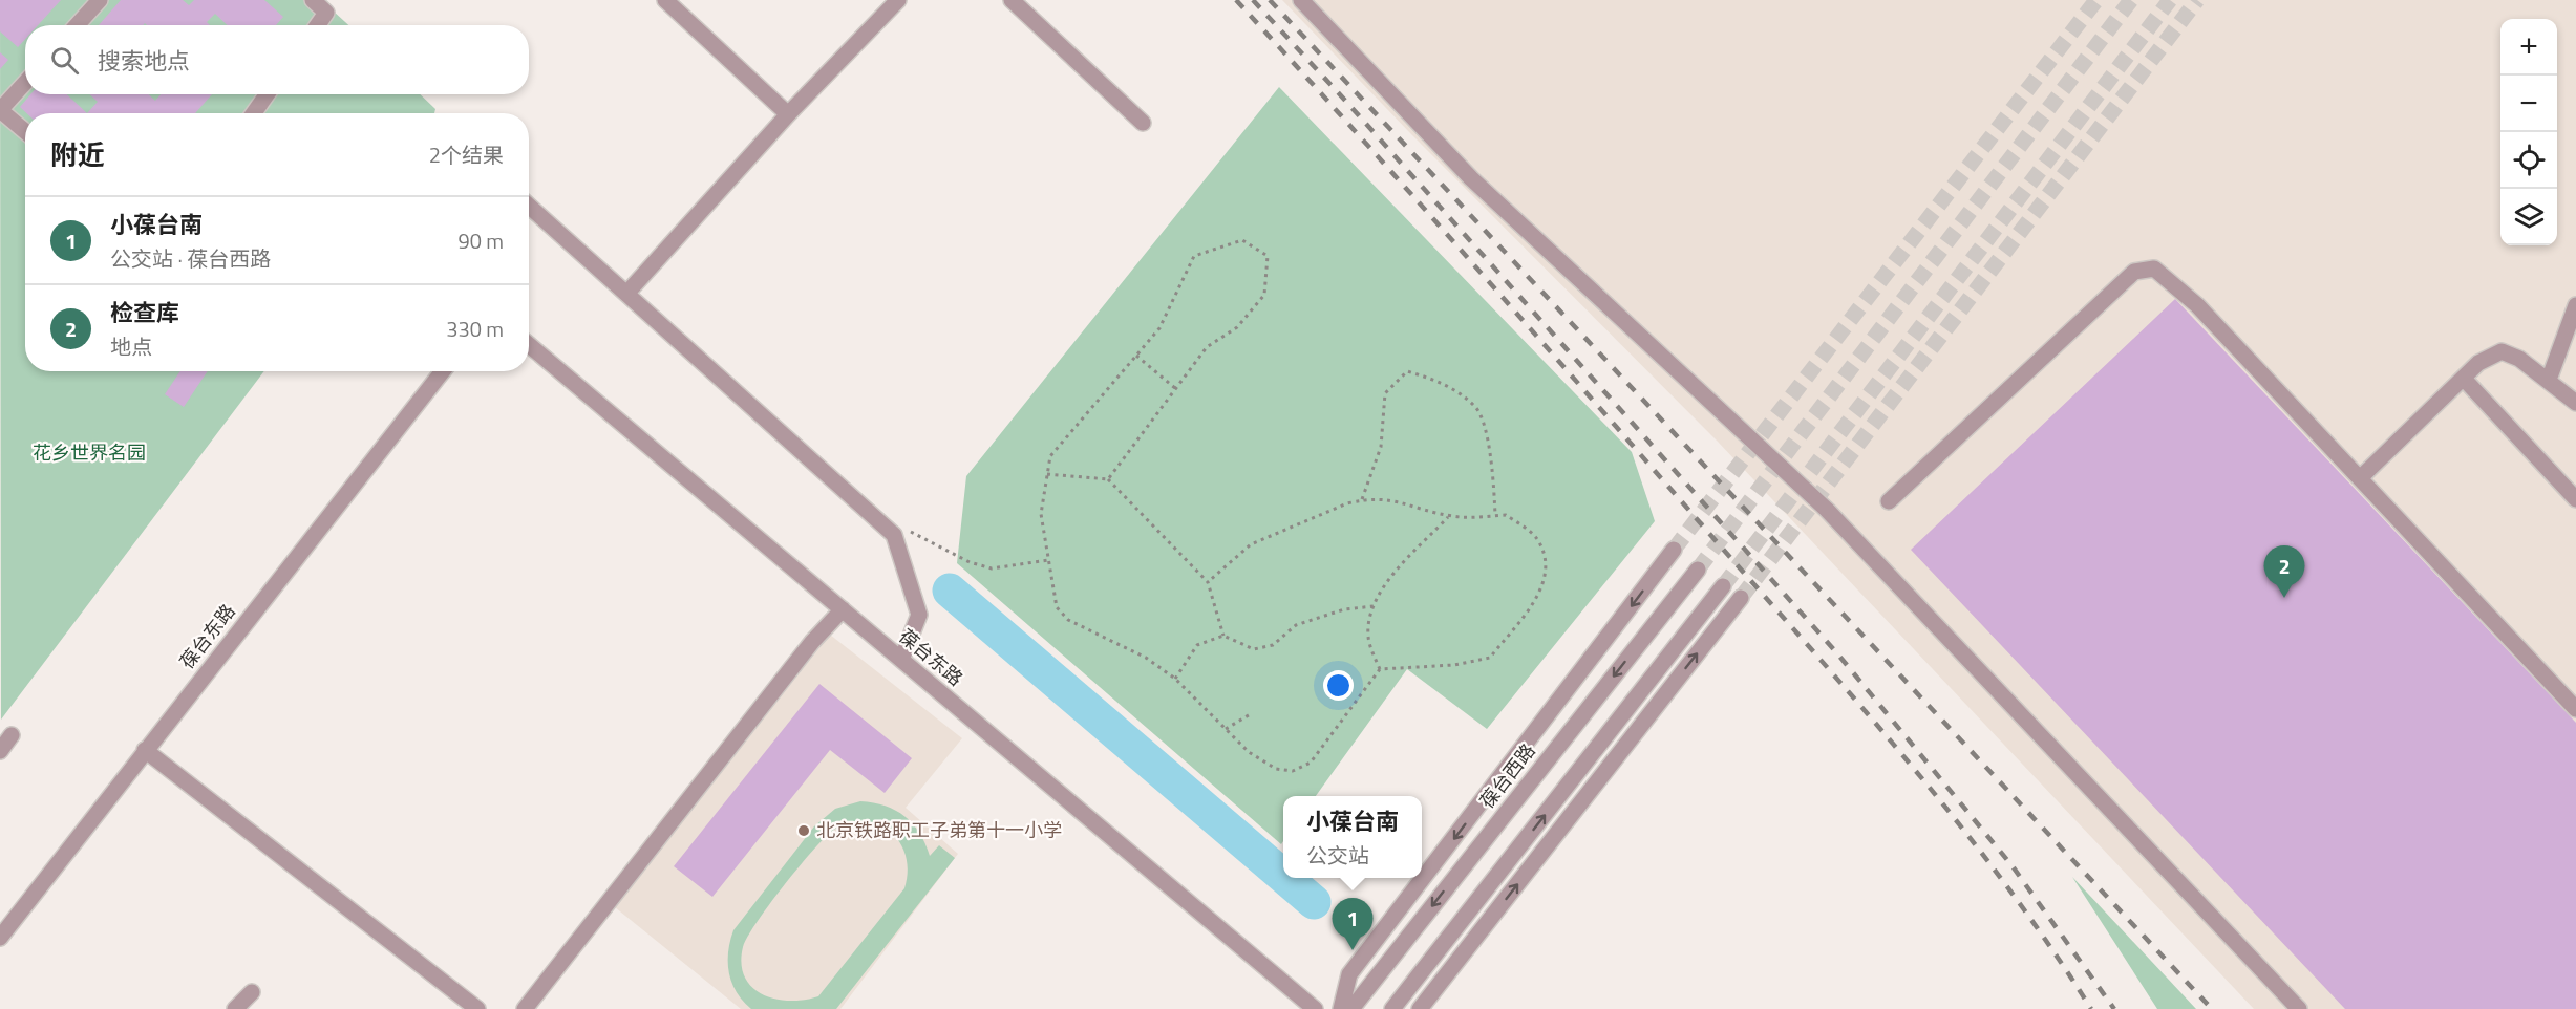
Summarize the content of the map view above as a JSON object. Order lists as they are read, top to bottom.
{
  "streets": {
    "street": ["葆台东路", "葆台西路"]
  },
  "parks": ["花乡世界名园"],
  "places": ["北京铁路职工子弟第十一小学"],
  "page": {
    "map_buttons": ["+", "−"],
    "search": "搜索地点",
    "heading": ["附近", "2个结果"],
    "list": [
      {
        "mark": "1",
        "name": "小葆台南",
        "note": "公交站 · 葆台西路",
        "value": "90 m"
      },
      {
        "mark": "2",
        "name": "检查库",
        "note": "地点",
        "value": "330 m"
      }
    ],
    "pins": ["2", "1"],
    "popup": ["小葆台南", "公交站"]
  }
}
